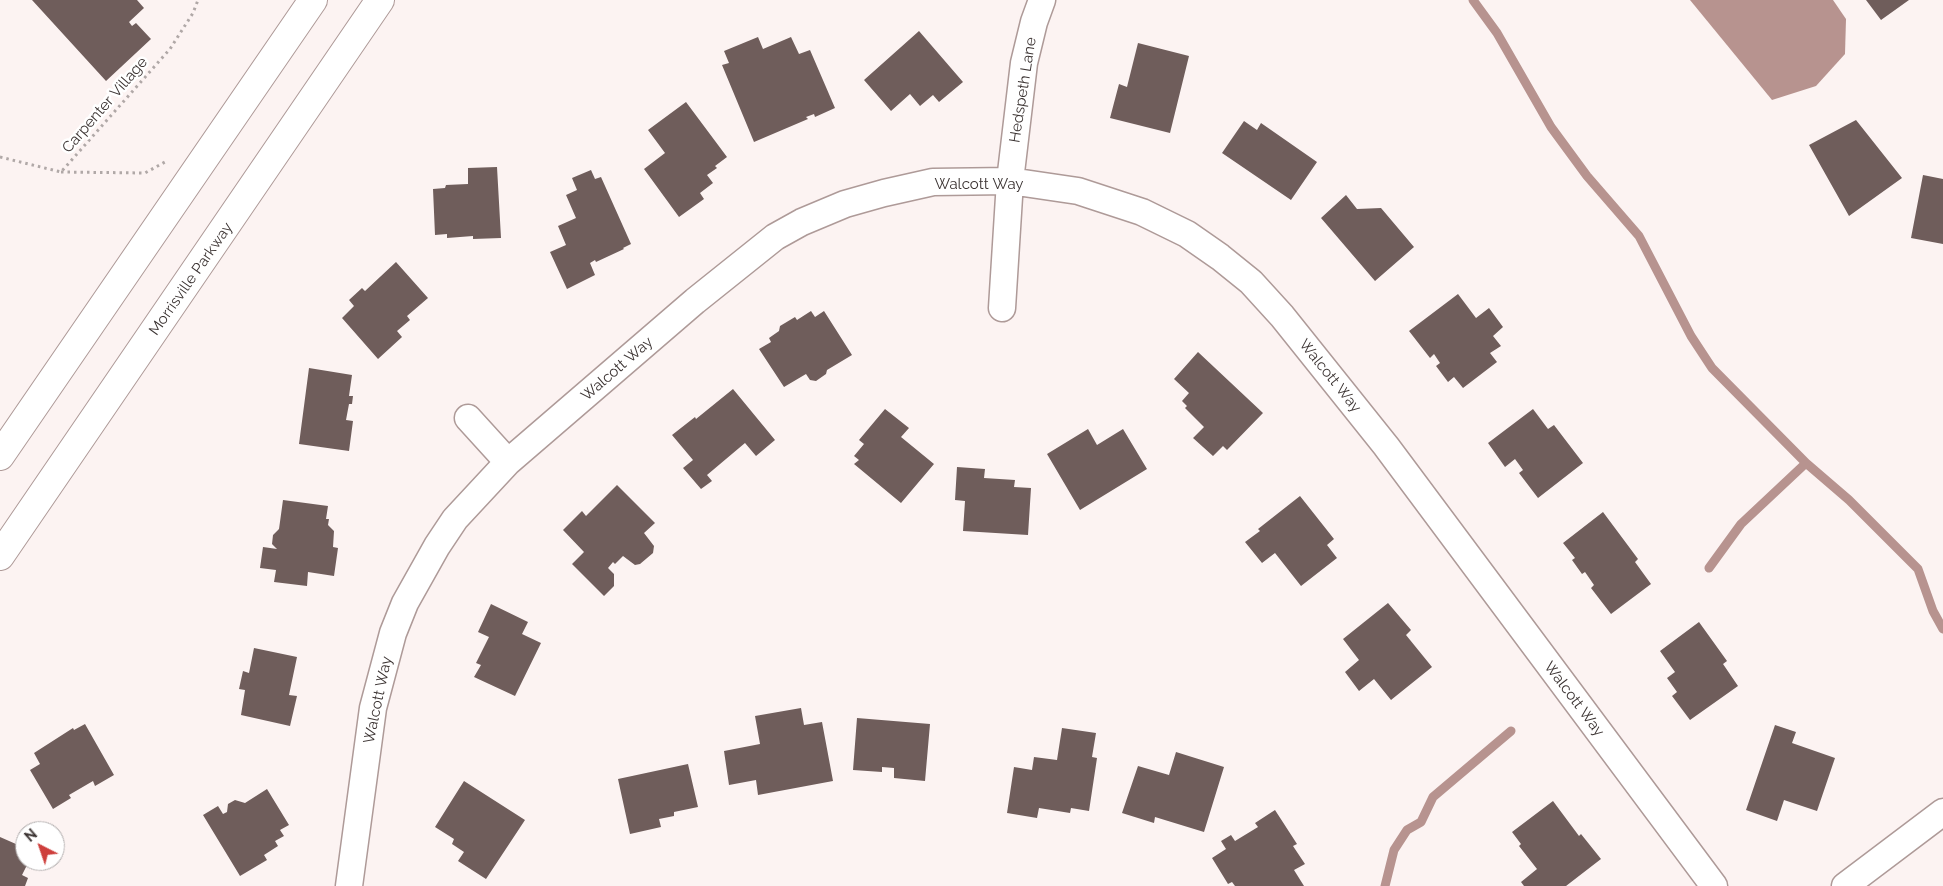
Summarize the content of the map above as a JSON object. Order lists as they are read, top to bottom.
{
  "streets": {
    "main road": ["Morrisville Parkway"],
    "street": ["Hedspeth Lane", "Walcott Way"],
    "path": ["Carpenter Village"]
  },
  "crossings": [
    ["Hedspeth Lane", "Walcott Way"]
  ],
  "north": "top left"
}
